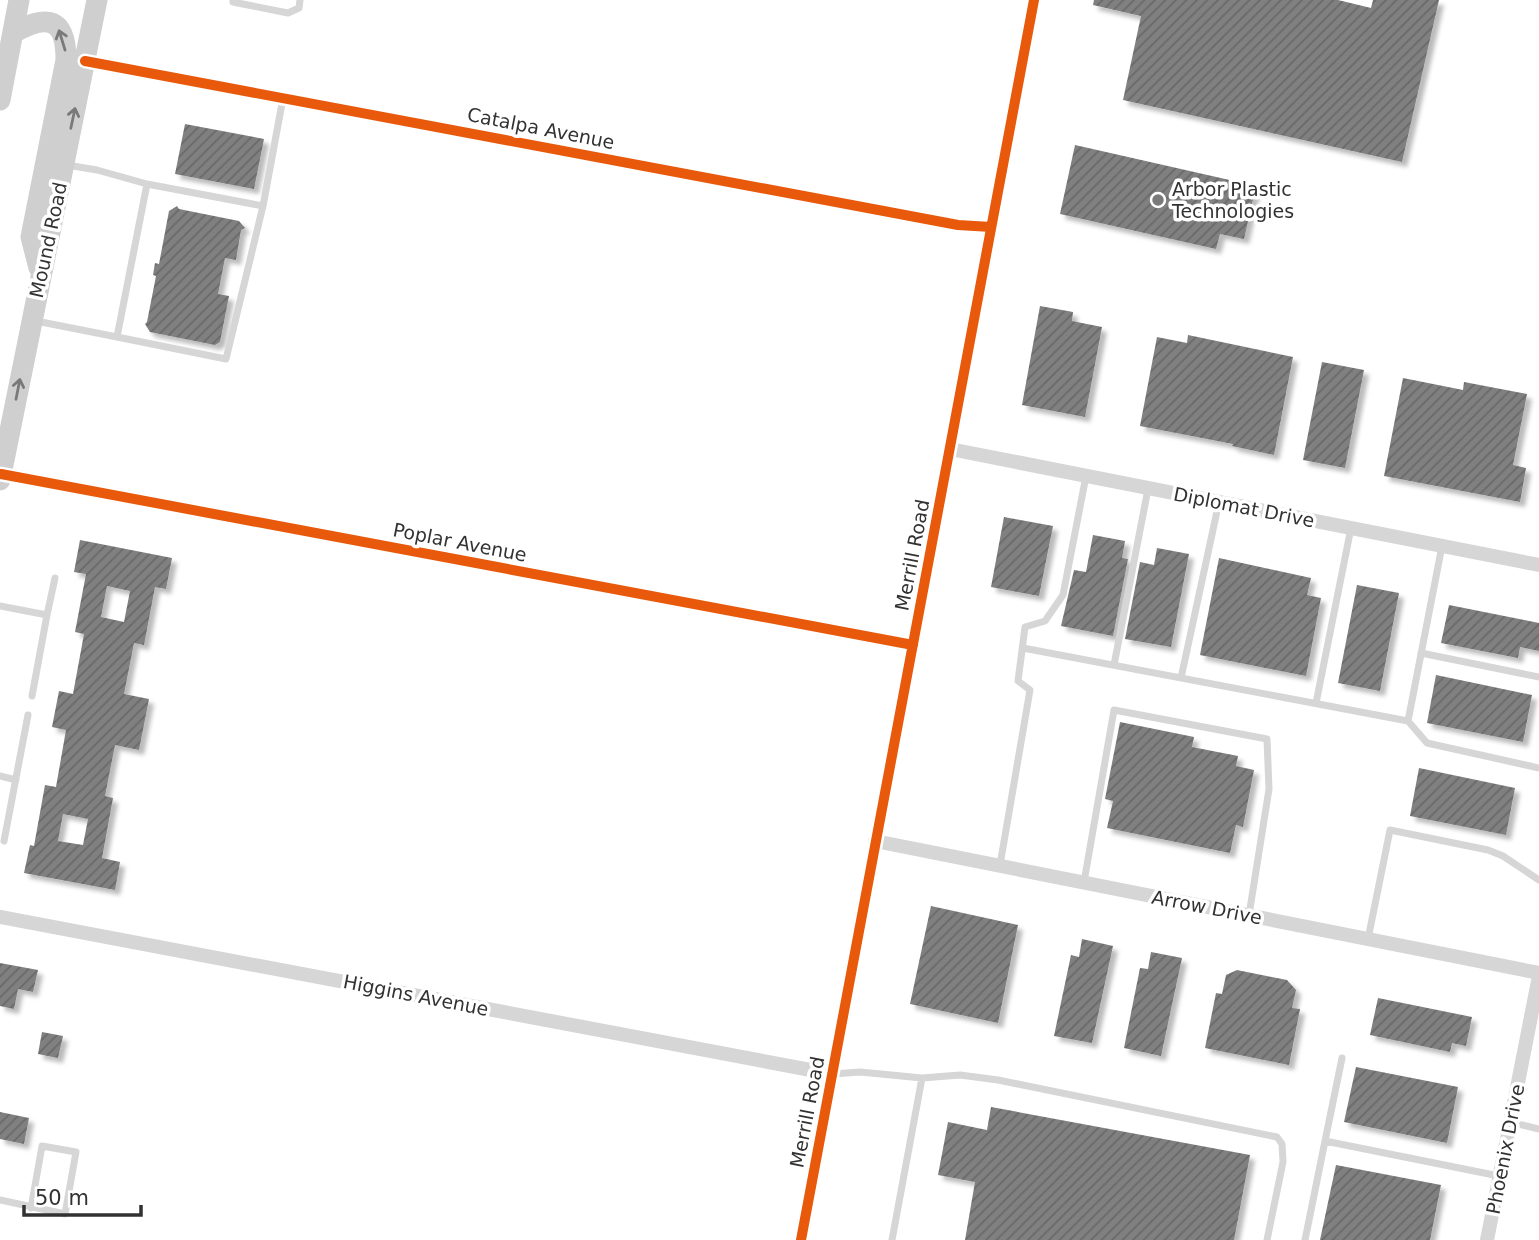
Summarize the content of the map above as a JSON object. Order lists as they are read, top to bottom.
{
  "streets": {
    "main road": ["Mound Road"],
    "street": [
      "Catalpa Avenue",
      "Diplomat Drive",
      "Poplar Avenue",
      "Merrill Road",
      "Arrow Drive",
      "Higgins Avenue",
      "Phoenix Drive"
    ]
  },
  "crossings": [
    ["Catalpa Avenue", "Mound Road"],
    ["Catalpa Avenue", "Merrill Road"],
    ["Mound Road", "Poplar Avenue"],
    ["Diplomat Drive", "Merrill Road"],
    ["Poplar Avenue", "Merrill Road"],
    ["Merrill Road", "Arrow Drive"],
    ["Merrill Road", "Higgins Avenue"],
    ["Arrow Drive", "Phoenix Drive"]
  ],
  "one_way": ["Mound Road"],
  "places": ["Arbor Plastic Technologies"],
  "scale_bar": "50 m"
}
